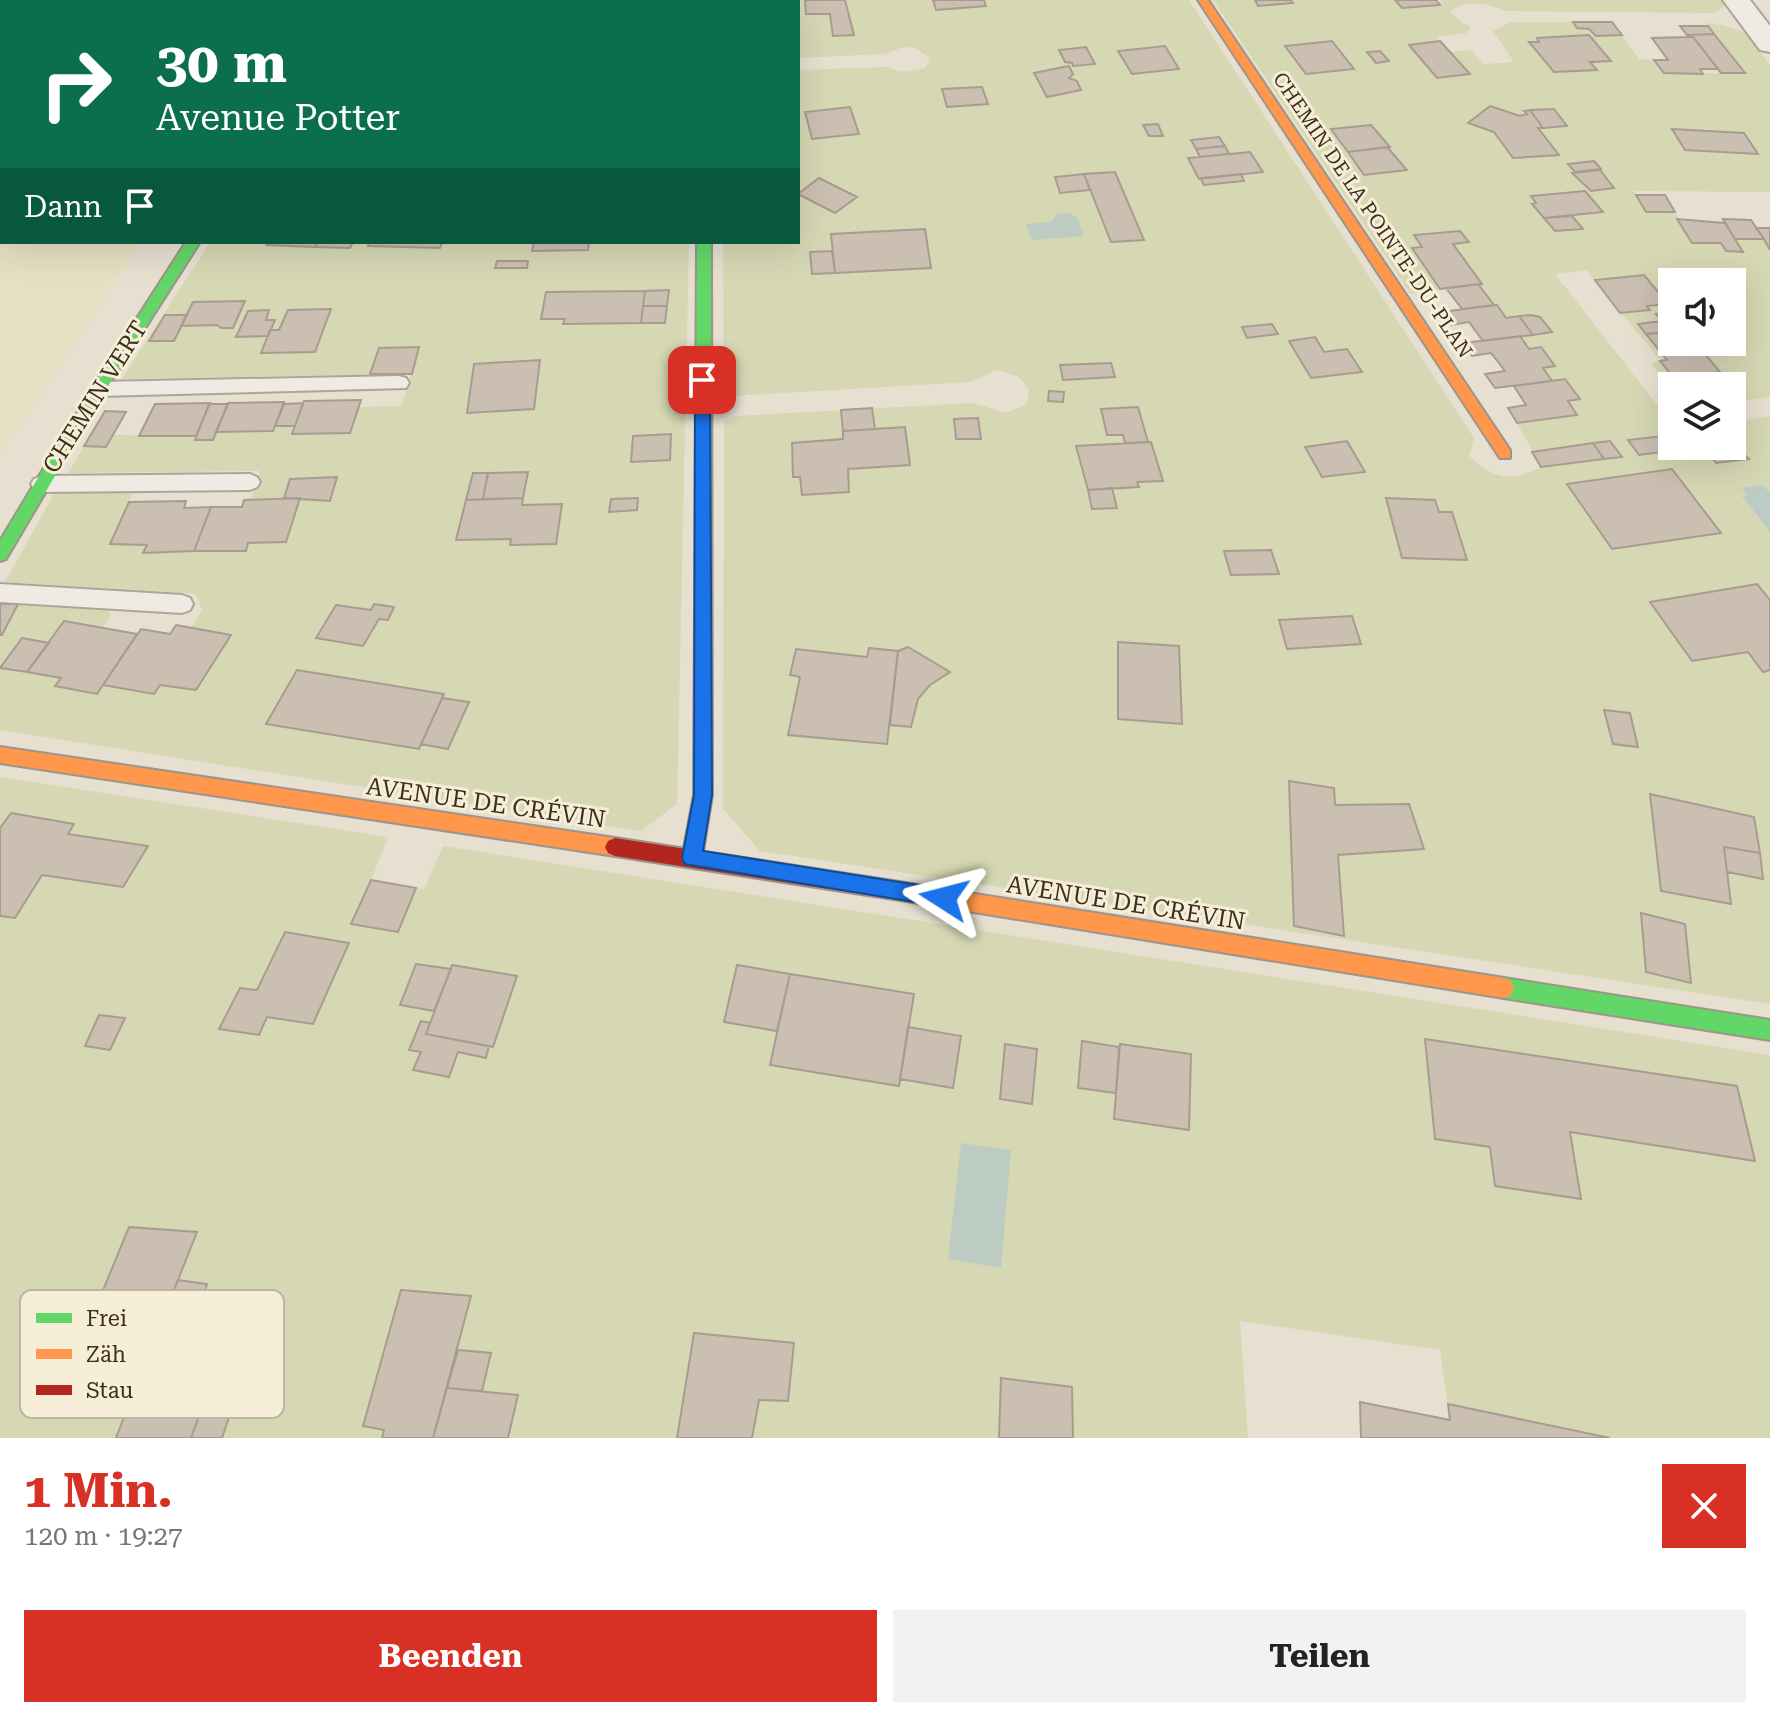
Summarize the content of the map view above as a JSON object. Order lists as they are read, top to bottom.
{
  "streets": {
    "street": ["CHEMIN DE LA POINTE-DU-PLAN", "CHEMIN VERT", "AVENUE DE CRÉVIN"]
  },
  "legend": ["Frei", "Zäh", "Stau"],
  "page": {
    "turn": ["30 m", "Avenue Potter"],
    "then": "Dann",
    "heading": ["1 Min.", "120 m · 19:27"],
    "buttons": ["Beenden", "Teilen"]
  }
}
